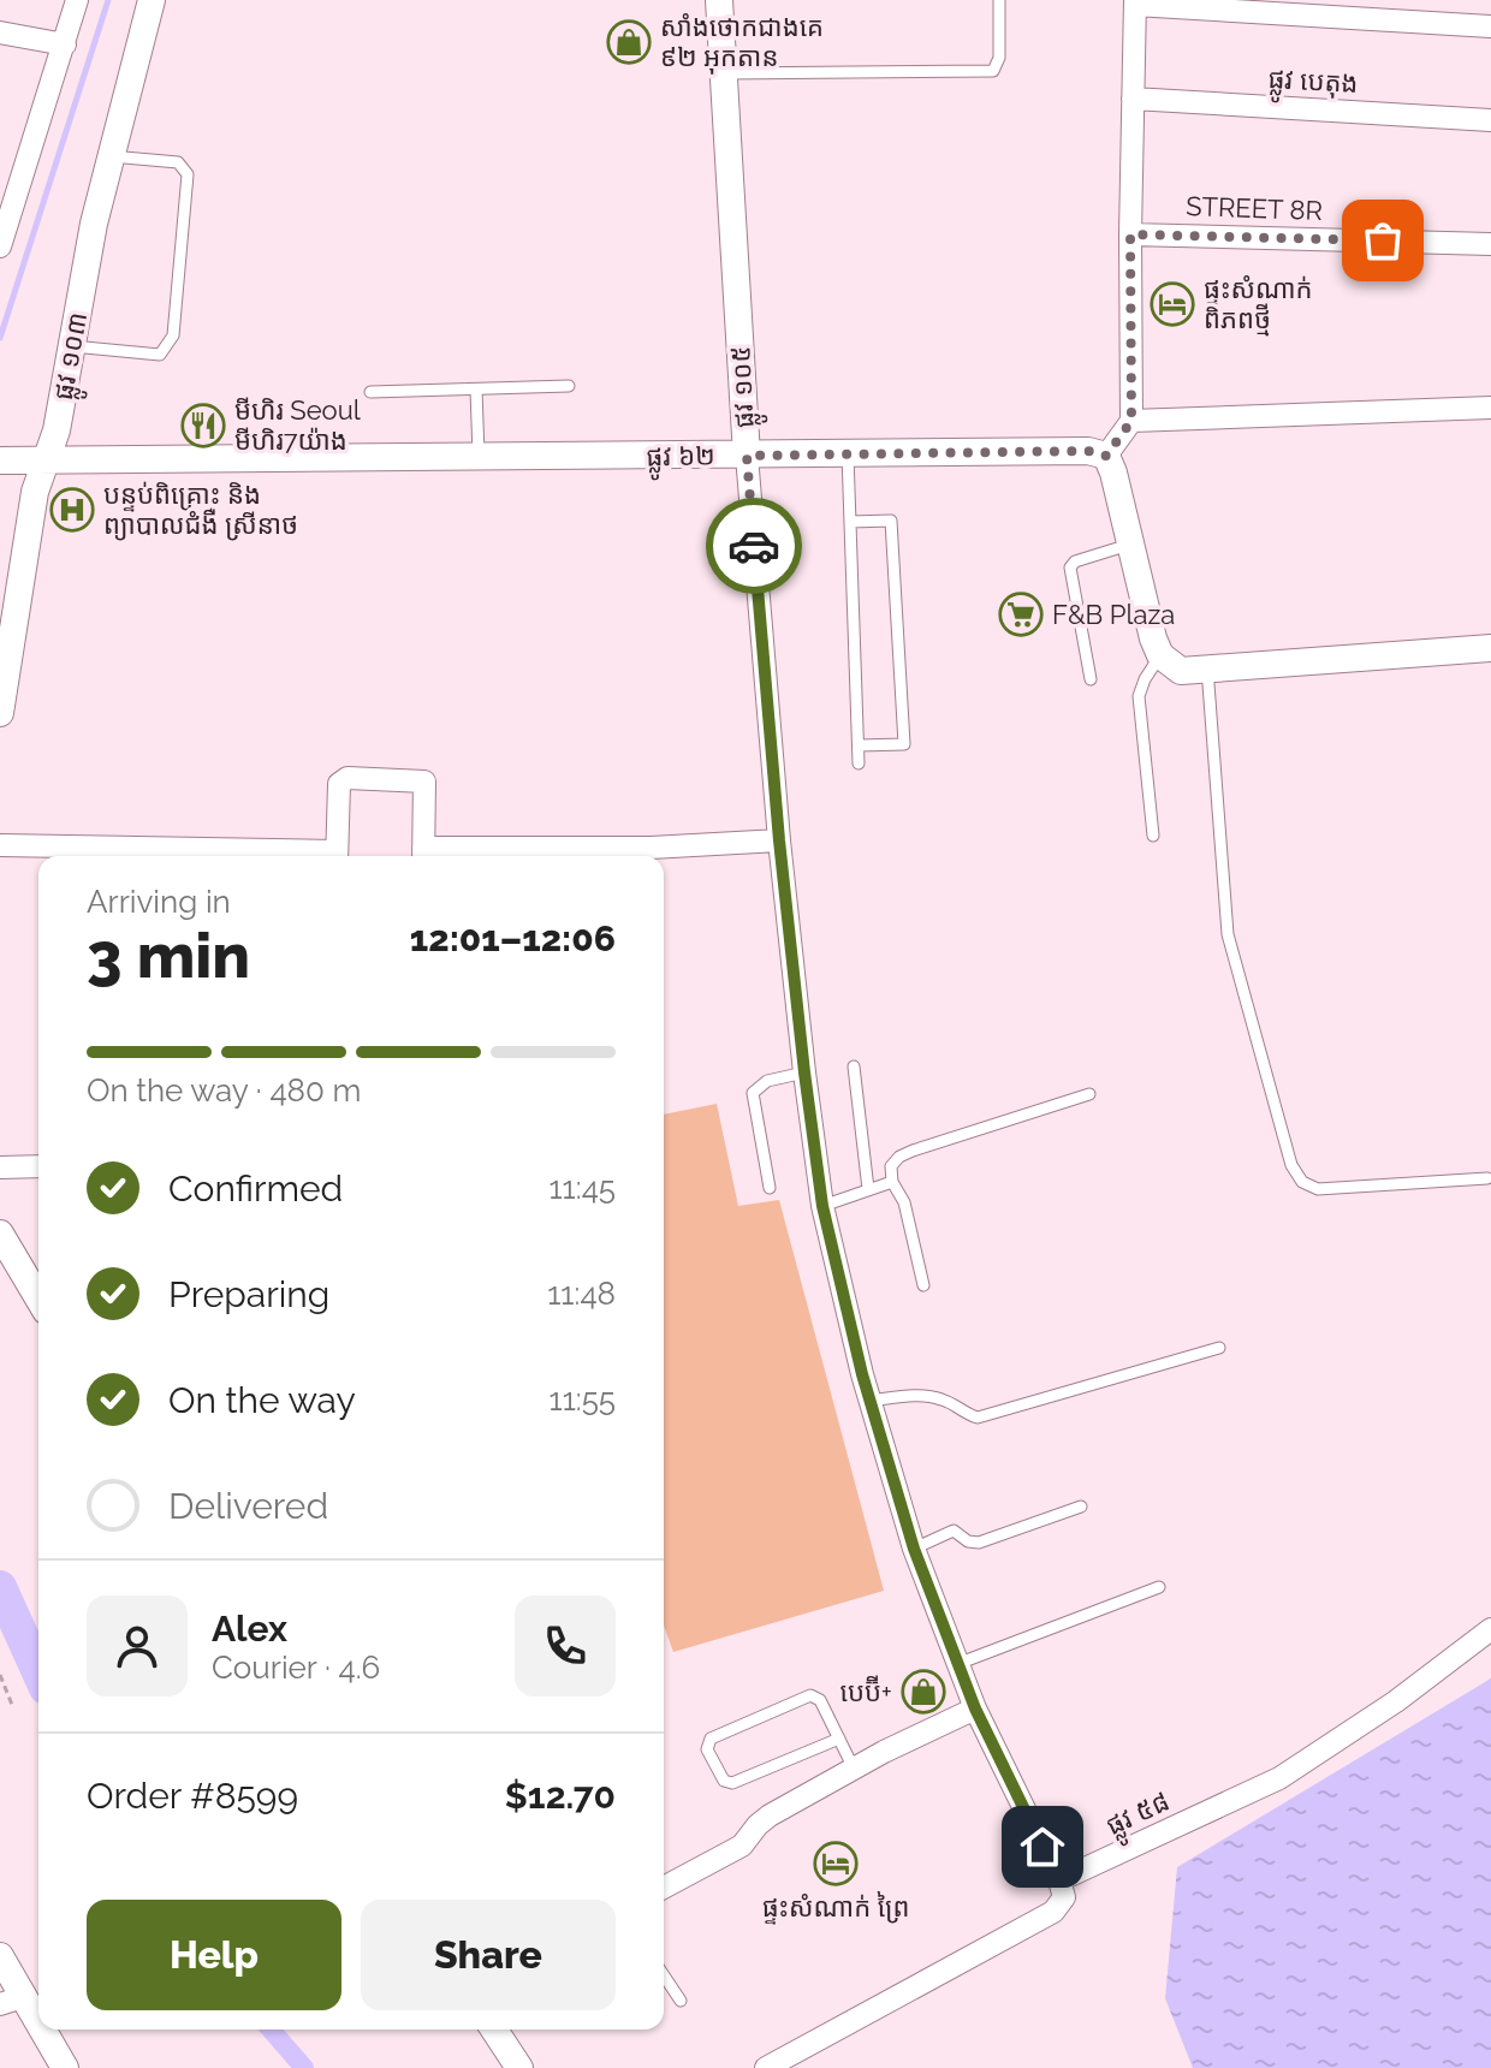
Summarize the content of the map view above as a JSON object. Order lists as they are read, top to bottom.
{
  "streets": {
    "street": [
      "ផ្លូវ បេតុង",
      "STREET 8R",
      "ផ្លូវ ១០៣",
      "ផ្លូវ ១០៥",
      "ផ្លូវ ៦២",
      "ផ្លូវ ៥៨"
    ]
  },
  "crossings": [
    ["ផ្លូវ ១០៣", "ផ្លូវ ៦២"],
    ["ផ្លូវ ១០៥", "ផ្លូវ ៦២"],
    ["ផ្លូវ ១០៥", "ផ្លូវ ៥៨"]
  ],
  "places": {
    "shop": ["សាំងថោកជាងគេ ៩២ អុកតាន", "បេប៊ី+"],
    "hotel": ["ផ្ទះសំណាក់ ពិភពថ្មី", "ផ្ទះសំណាក់ ព្រៃ"],
    "restaurant": ["មីហិរ Seoul មីហិរ7យ៉ាង"],
    "hospital": ["បន្ទប់ពិគ្រោះ និង ព្យាបាលជំងឺ ស្រីនាថ"],
    "supermarket": ["F&B Plaza"]
  },
  "page": {
    "heading": ["3 min", "Arriving in", "12:01–12:06"],
    "panel": [
      "Alex",
      "Courier · 4.6",
      "Order #8599",
      "$12.70"
    ],
    "bar": "On the way · 480 m",
    "list": [
      ["Confirmed", "11:45"],
      ["Preparing", "11:48"],
      ["On the way", "11:55"],
      "Delivered"
    ],
    "buttons": ["Help", "Share"]
  }
}
